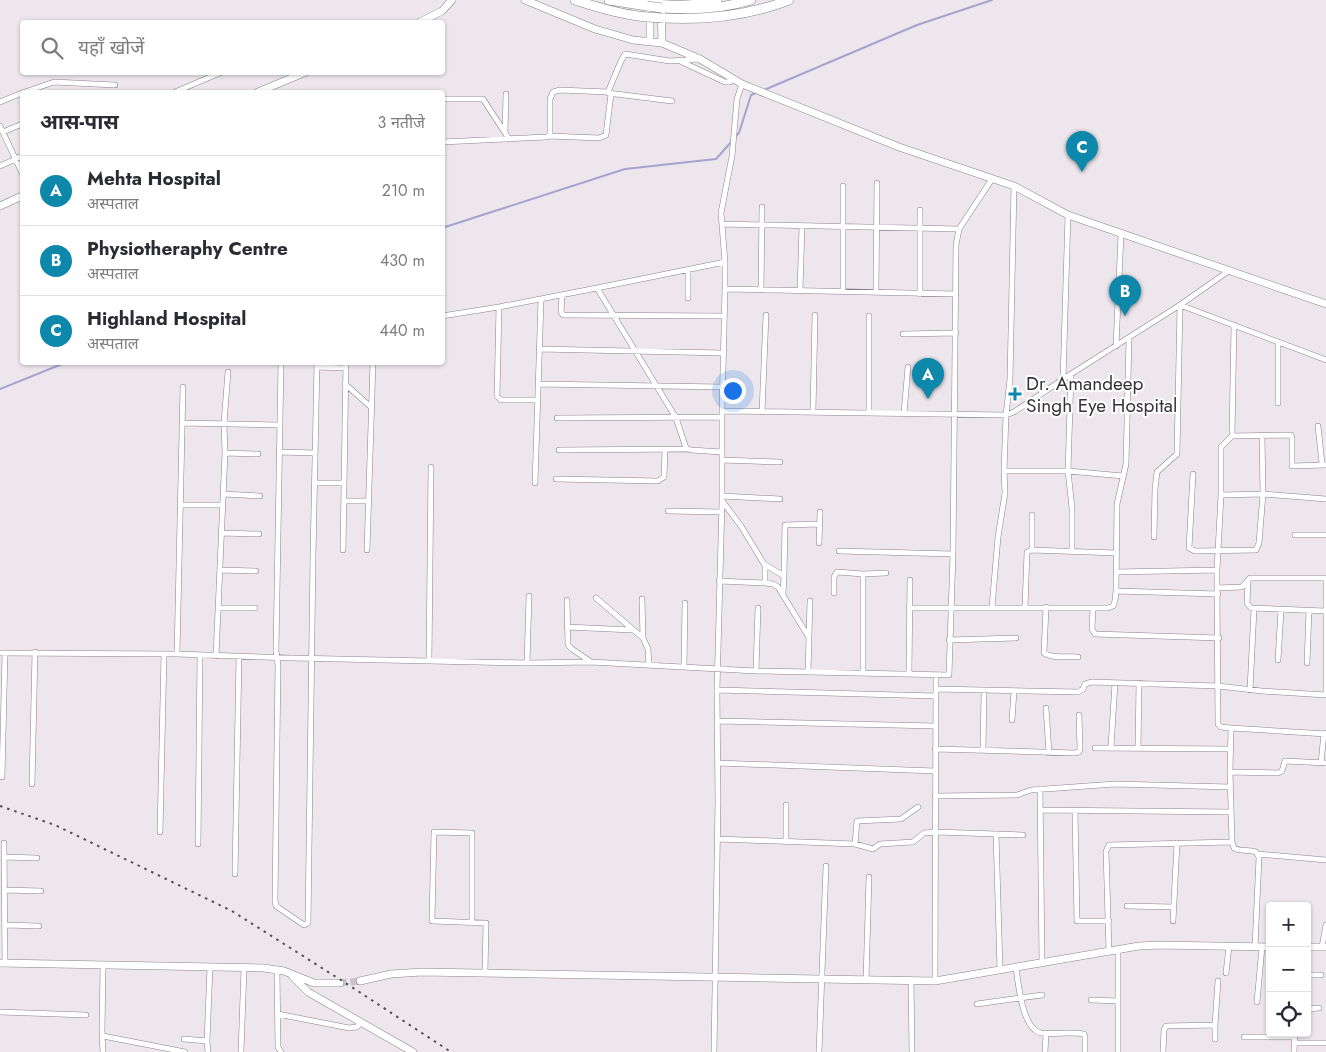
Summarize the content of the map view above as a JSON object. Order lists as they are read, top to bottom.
{
  "places": {
    "health": ["Dr. Amandeep Singh Eye Hospital"]
  },
  "page": {
    "search": "यहाँ खोजें",
    "heading": ["आस-पास", "3 नतीजे"],
    "pins": ["C", "B", "A"],
    "list": [
      {
        "mark": "A",
        "name": "Mehta Hospital",
        "note": "अस्पताल",
        "value": "210 m"
      },
      {
        "mark": "B",
        "name": "Physiotheraphy Centre",
        "note": "अस्पताल",
        "value": "430 m"
      },
      {
        "mark": "C",
        "name": "Highland Hospital",
        "note": "अस्पताल",
        "value": "440 m"
      }
    ],
    "map_buttons": ["+", "−"]
  }
}
